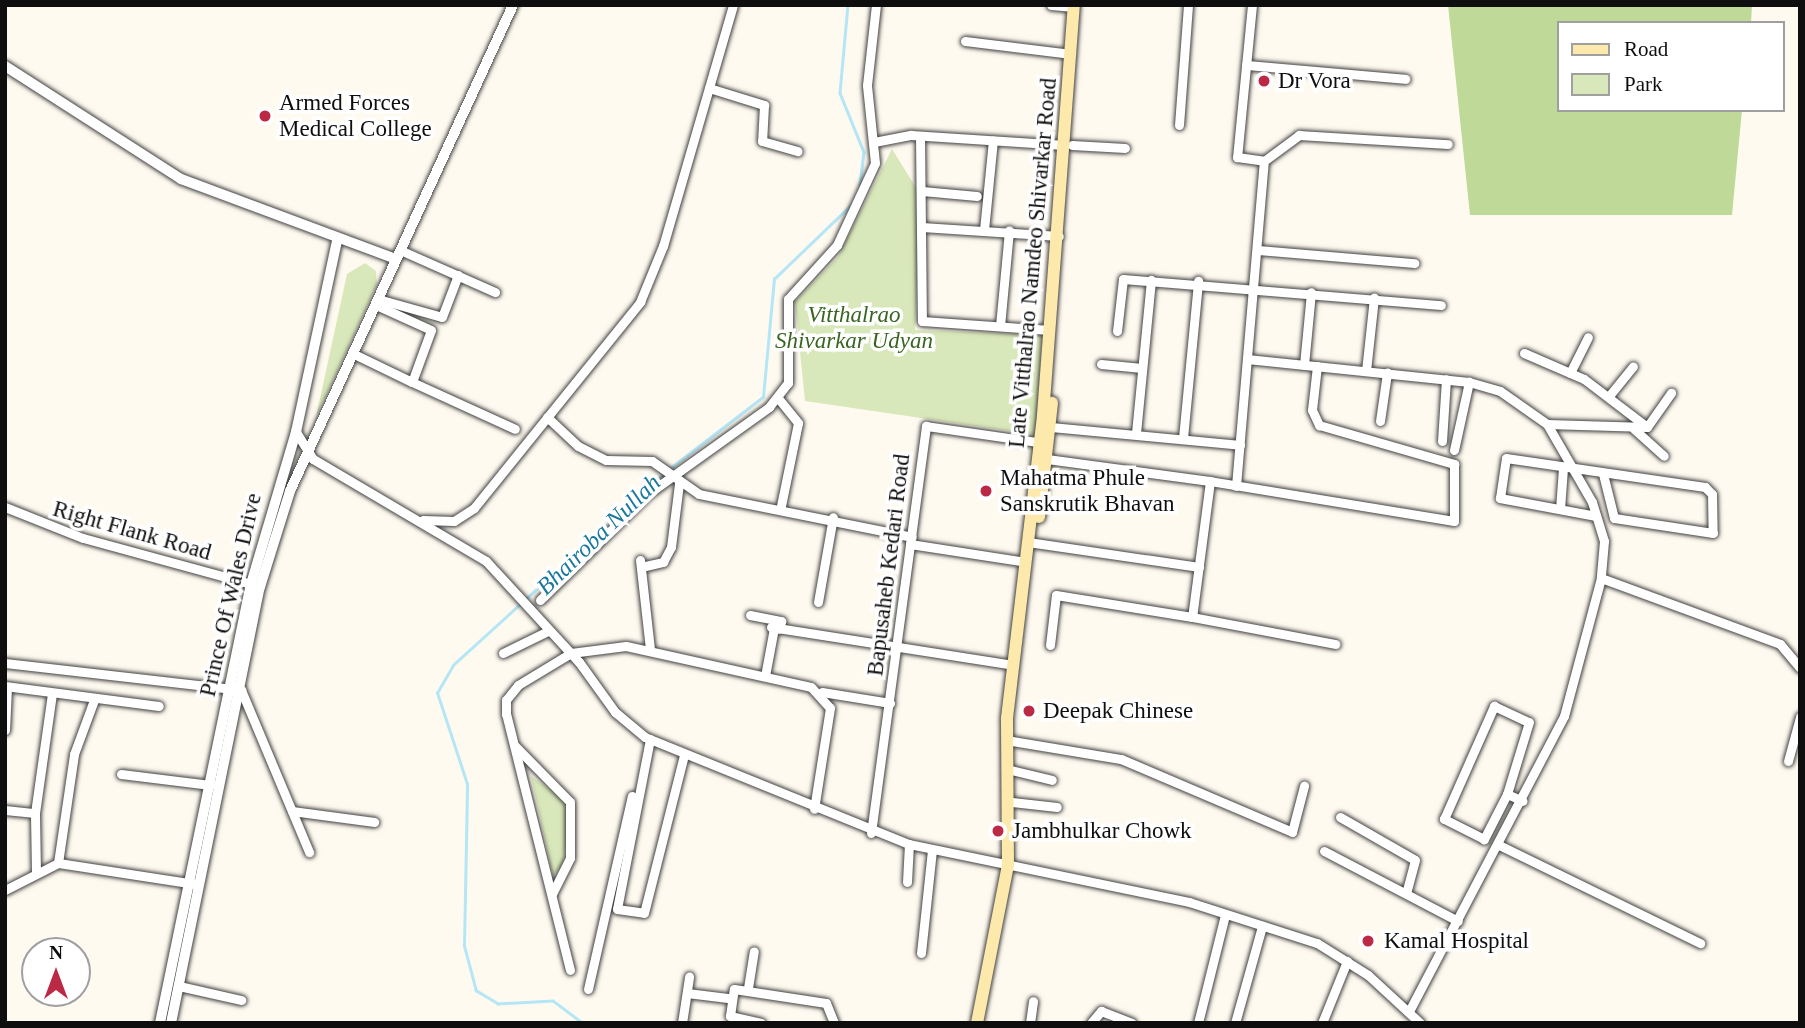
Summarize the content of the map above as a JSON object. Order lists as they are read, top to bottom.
{
  "streets": {
    "main road": ["Late Vitthalrao Namdeo Shivarkar Road"],
    "street": ["Right Flank Road", "Bapusaheb Kedari Road", "Prince Of Wales Drive"]
  },
  "crossings": [
    ["Late Vitthalrao Namdeo Shivarkar Road", "Bapusaheb Kedari Road"],
    ["Right Flank Road", "Prince Of Wales Drive"]
  ],
  "water": ["Bhairoba Nullah"],
  "parks": ["Vitthalrao Shivarkar Udyan"],
  "places": [
    "Dr Vora",
    "Armed Forces Medical College",
    "Mahatma Phule Sanskrutik Bhavan",
    "Deepak Chinese",
    "Jambhulkar Chowk",
    "Kamal Hospital"
  ],
  "legend": ["Road", "Park"],
  "north": "top"
}
